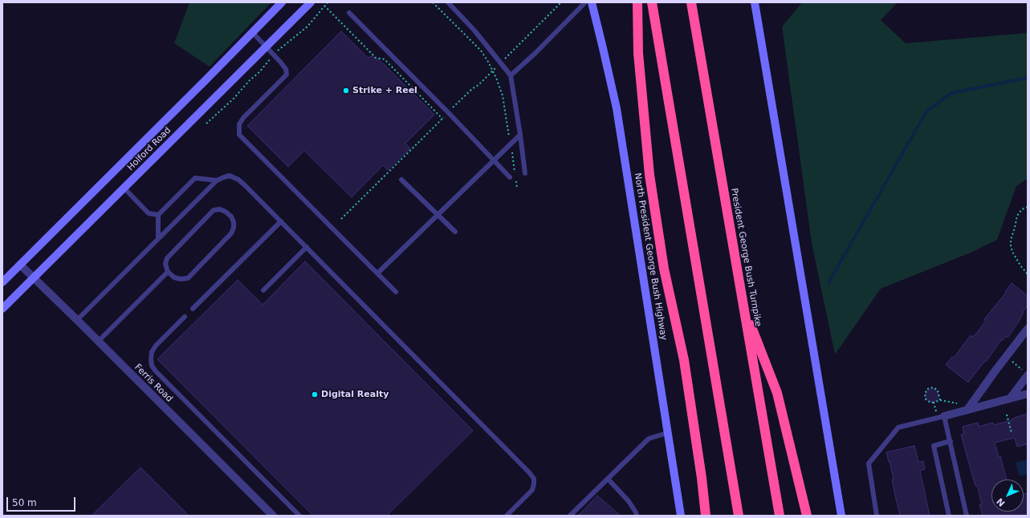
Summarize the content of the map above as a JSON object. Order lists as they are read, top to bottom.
{
  "streets": {
    "highway": ["President George Bush Turnpike"],
    "main road": ["Holford Road", "North President George Bush Highway"],
    "street": ["Ferris Road"]
  },
  "crossings": [
    ["Holford Road", "Ferris Road"]
  ],
  "places": ["Strike + Reel", "Digital Realty"],
  "scale_bar": "50 m",
  "north": "bottom left"
}
